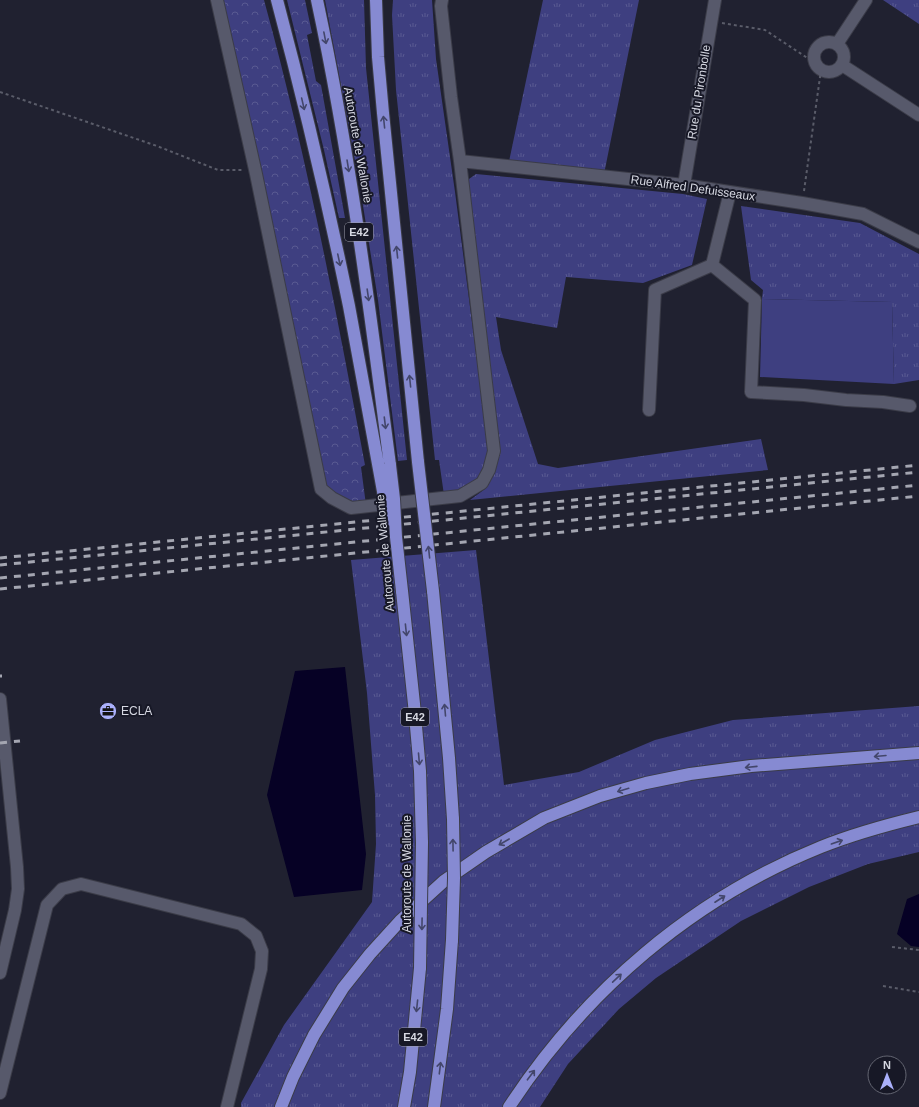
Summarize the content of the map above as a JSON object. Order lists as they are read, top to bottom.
{
  "streets": {
    "highway": ["Autoroute de Wallonie", "E42"],
    "street": ["Rue du Pironbolle", "Rue Alfred Defuisseaux"]
  },
  "crossings": [
    ["Rue du Pironbolle", "Rue Alfred Defuisseaux"]
  ],
  "places": {
    "office": ["ECLA"]
  },
  "north": "top"
}
